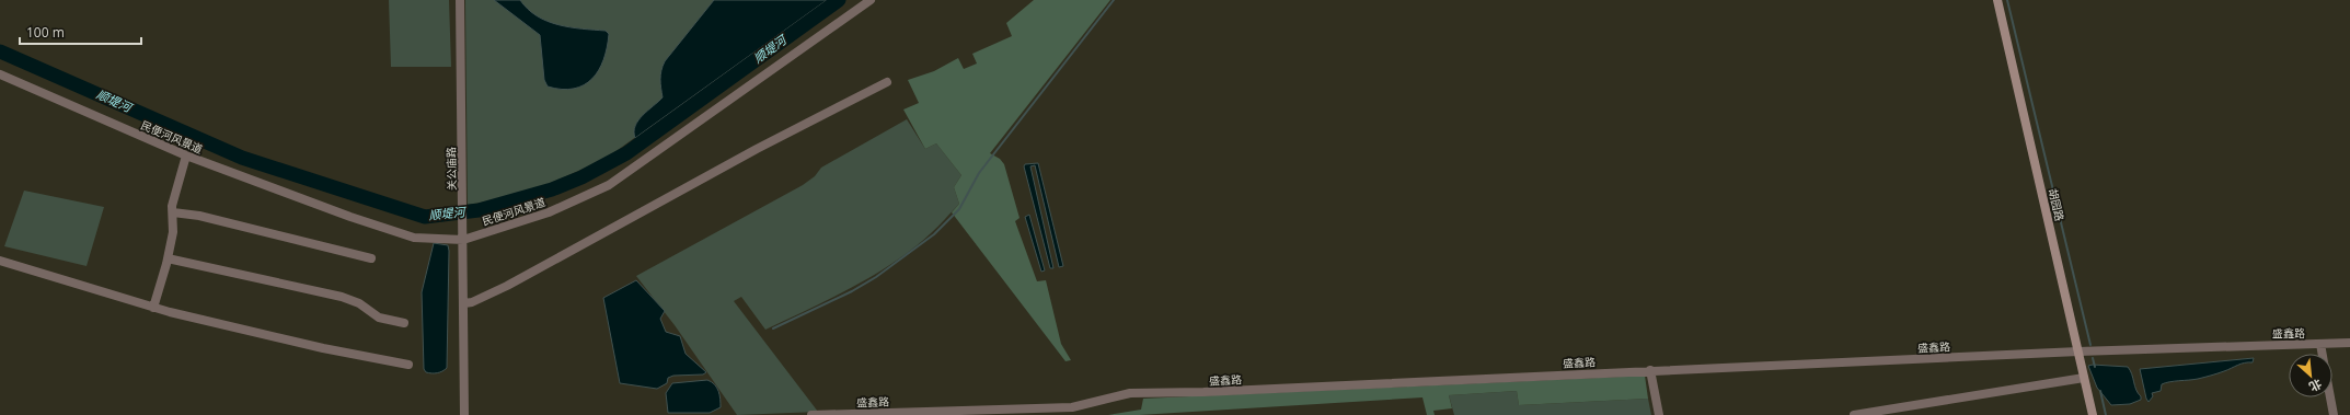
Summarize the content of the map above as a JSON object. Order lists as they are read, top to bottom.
{
  "streets": {
    "street": [
      "民便河风景道",
      "关公庙路",
      "胡园路",
      "盛鑫路"
    ]
  },
  "crossings": [
    ["民便河风景道", "关公庙路"],
    ["胡园路", "盛鑫路"]
  ],
  "water": ["顺堤河"],
  "scale_bar": "100 m",
  "north": "bottom right"
}
